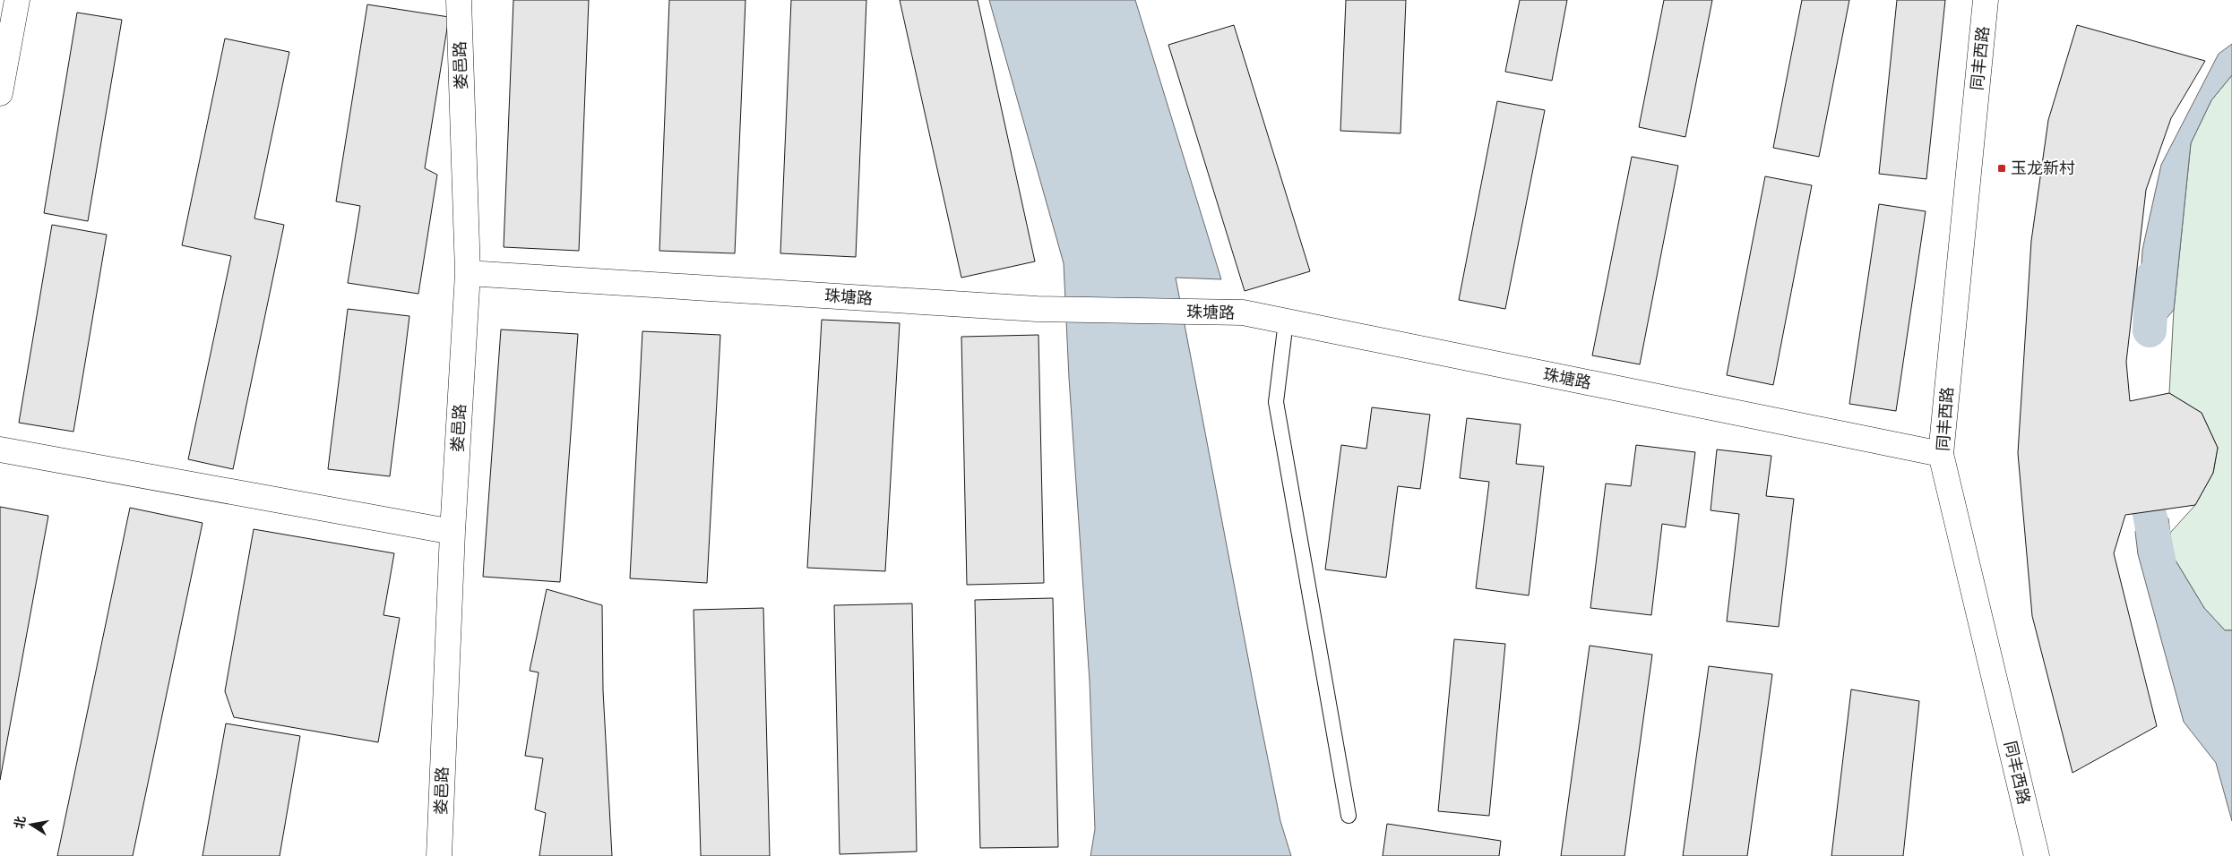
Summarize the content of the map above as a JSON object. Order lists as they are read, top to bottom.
{
  "streets": {
    "street": ["同丰西路", "娄邑路", "珠塘路"]
  },
  "crossings": [
    ["同丰西路", "珠塘路"],
    ["娄邑路", "珠塘路"]
  ],
  "places": {
    "transit": ["玉龙新村"]
  },
  "north": "left"
}
